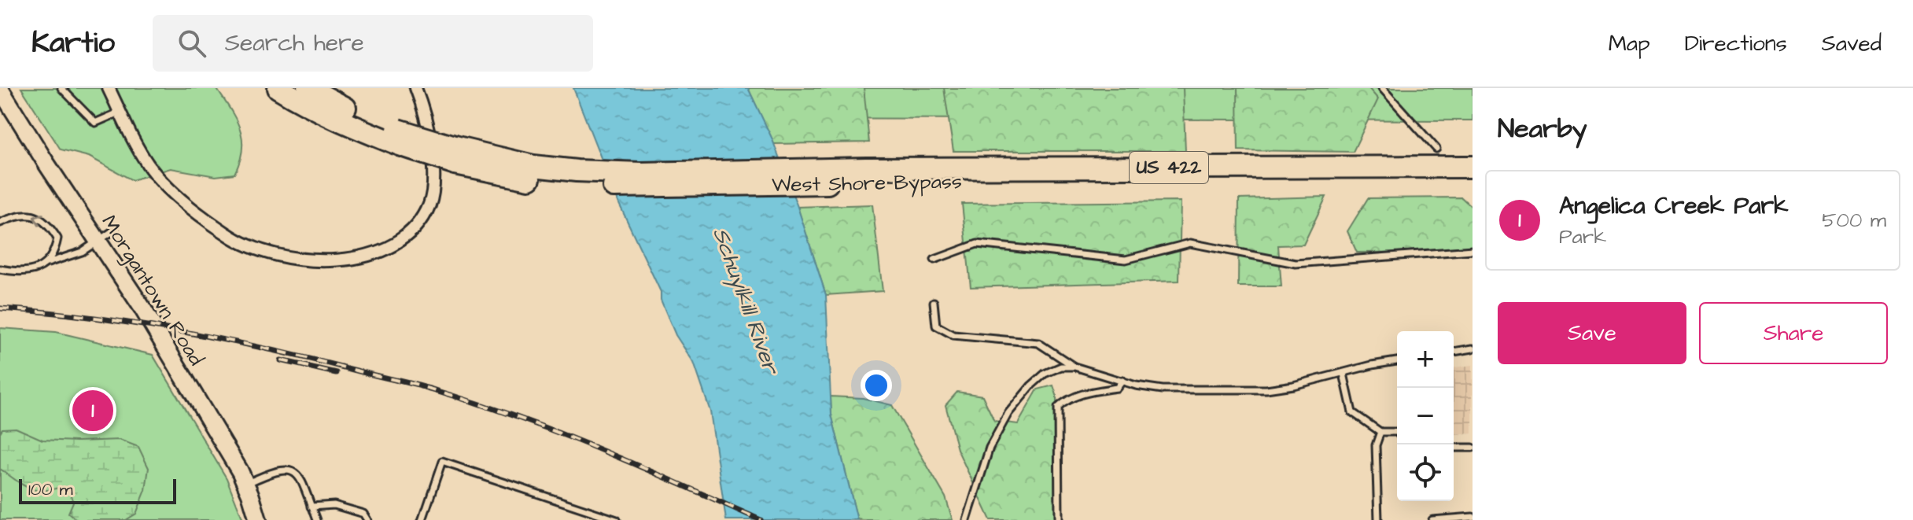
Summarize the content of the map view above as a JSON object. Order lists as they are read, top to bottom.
{
  "streets": {
    "highway": ["US 422", "West Shore Bypass"],
    "main road": ["Morgantown Road"]
  },
  "water": ["Schuylkill River"],
  "scale_bar": "100 m",
  "page": {
    "header": "Kartio",
    "search": "Search here",
    "nav": ["Map", "Directions", "Saved"],
    "heading": "Nearby",
    "list": [
      {
        "mark": "1",
        "name": "Angelica Creek Park",
        "note": "Park",
        "value": "500 m"
      }
    ],
    "buttons": ["Save", "Share"],
    "map_buttons": ["+", "−"],
    "pins": "1",
    "scale": "100 m"
  }
}
